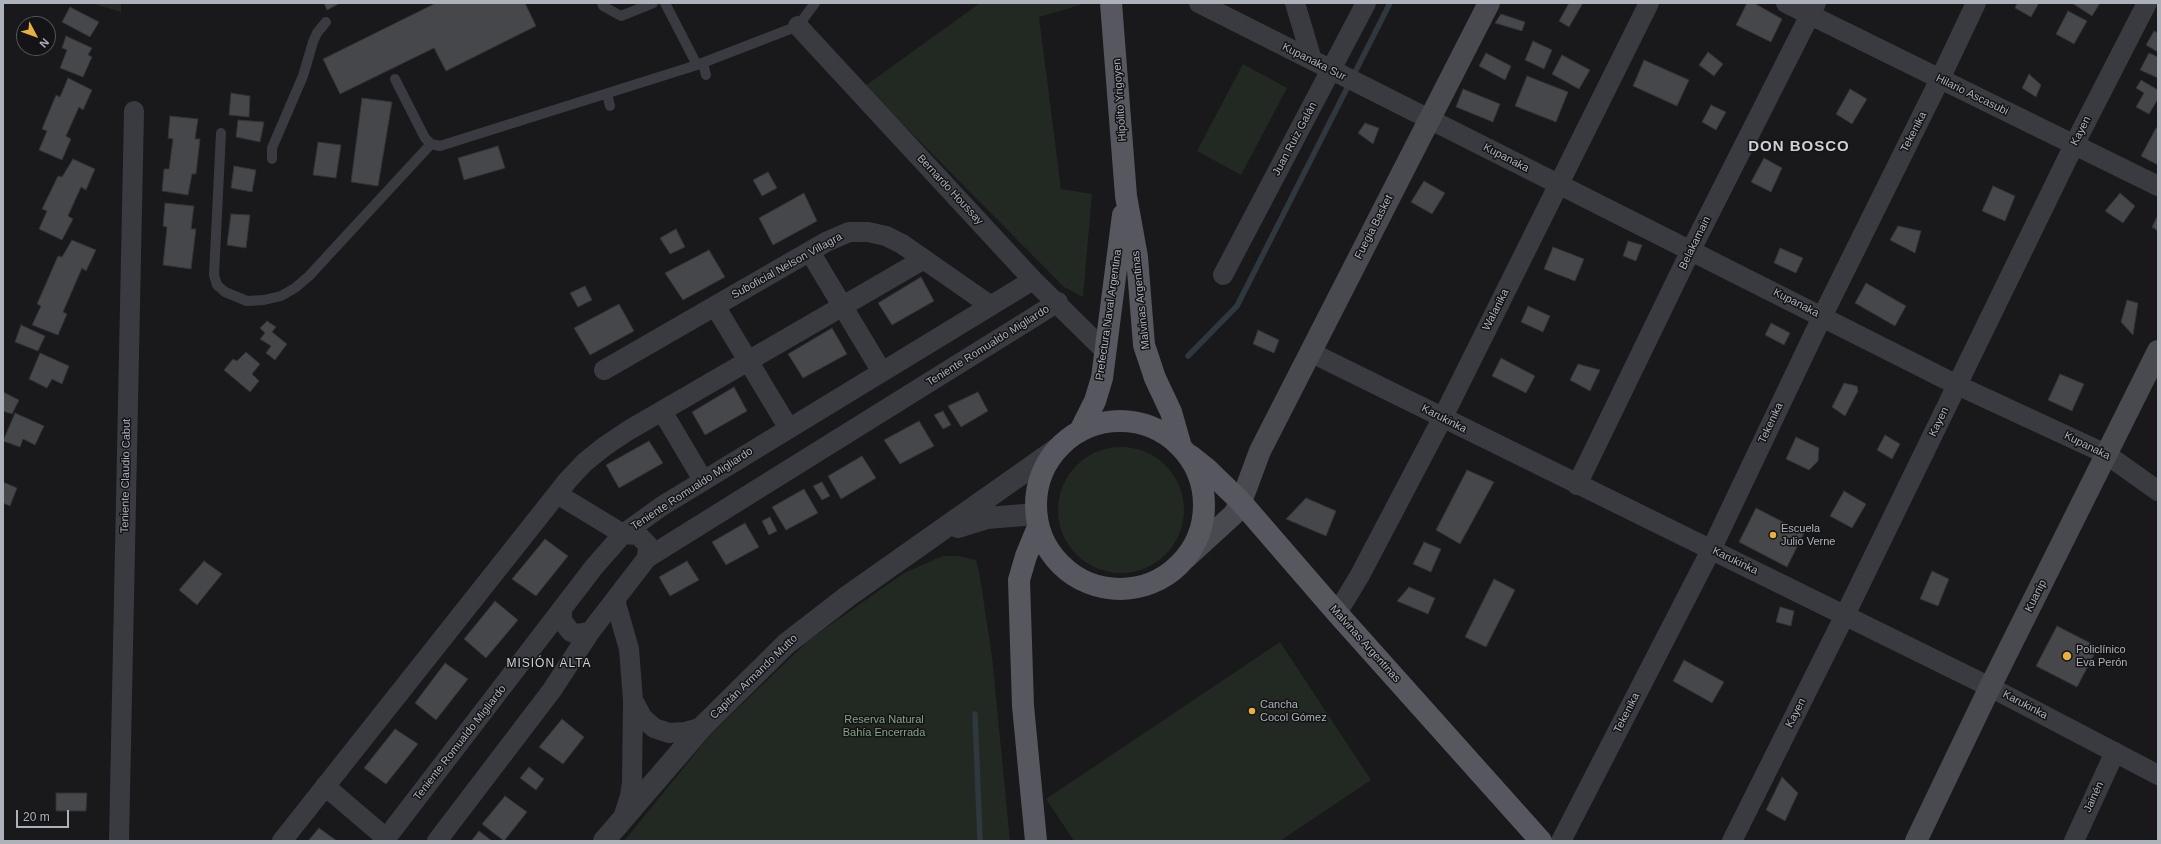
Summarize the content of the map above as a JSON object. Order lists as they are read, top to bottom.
{
  "streets": {
    "main road": [
      "Hipólito Yrigoyen",
      "Fuegia Basket",
      "Malvinas Argentinas",
      "Prefectura Naval Argentina",
      "Kuanip"
    ],
    "street": [
      "Kupanaka Sur",
      "Hilario Ascasubi",
      "Kayen",
      "Tekenika",
      "Juan Ruiz Galán",
      "Kupanaka",
      "Bernardo Houssay",
      "Belakamain",
      "Suboficial Nelson Villagra",
      "Walanika",
      "Teniente Romualdo Migliardo",
      "Karukinka",
      "Teniente Claudio Cabut",
      "Capitán Armando Mutto",
      "Jainén"
    ]
  },
  "crossings": [
    ["Kupanaka Sur", "Juan Ruiz Galán"],
    ["Kupanaka Sur", "Kupanaka"],
    ["Kupanaka Sur", "Fuegia Basket"],
    ["Hilario Ascasubi", "Kayen"],
    ["Hilario Ascasubi", "Tekenika"],
    ["Hilario Ascasubi", "Belakamain"],
    ["Hipólito Yrigoyen", "Malvinas Argentinas"],
    ["Hipólito Yrigoyen", "Prefectura Naval Argentina"],
    ["Kayen", "Kupanaka"],
    ["Kayen", "Karukinka"],
    ["Tekenika", "Kupanaka"],
    ["Tekenika", "Karukinka"],
    ["Kupanaka", "Fuegia Basket"],
    ["Kupanaka", "Belakamain"],
    ["Kupanaka", "Walanika"],
    ["Kupanaka", "Kuanip"],
    ["Bernardo Houssay", "Prefectura Naval Argentina"],
    ["Bernardo Houssay", "Teniente Romualdo Migliardo"],
    ["Fuegia Basket", "Malvinas Argentinas"],
    ["Fuegia Basket", "Karukinka"],
    ["Belakamain", "Karukinka"],
    ["Suboficial Nelson Villagra", "Teniente Romualdo Migliardo"],
    ["Malvinas Argentinas", "Walanika"],
    ["Malvinas Argentinas", "Prefectura Naval Argentina"],
    ["Walanika", "Karukinka"],
    ["Karukinka", "Kuanip"],
    ["Karukinka", "Jainén"]
  ],
  "districts": ["DON BOSCO", "MISIÓN ALTA"],
  "parks": ["Reserva Natural Bahía Encerrada"],
  "places": ["Escuela Julio Verne", "Policlínico Eva Perón", "Cancha Cocol Gómez"],
  "scale_bar": "20 m",
  "north": "bottom right"
}
